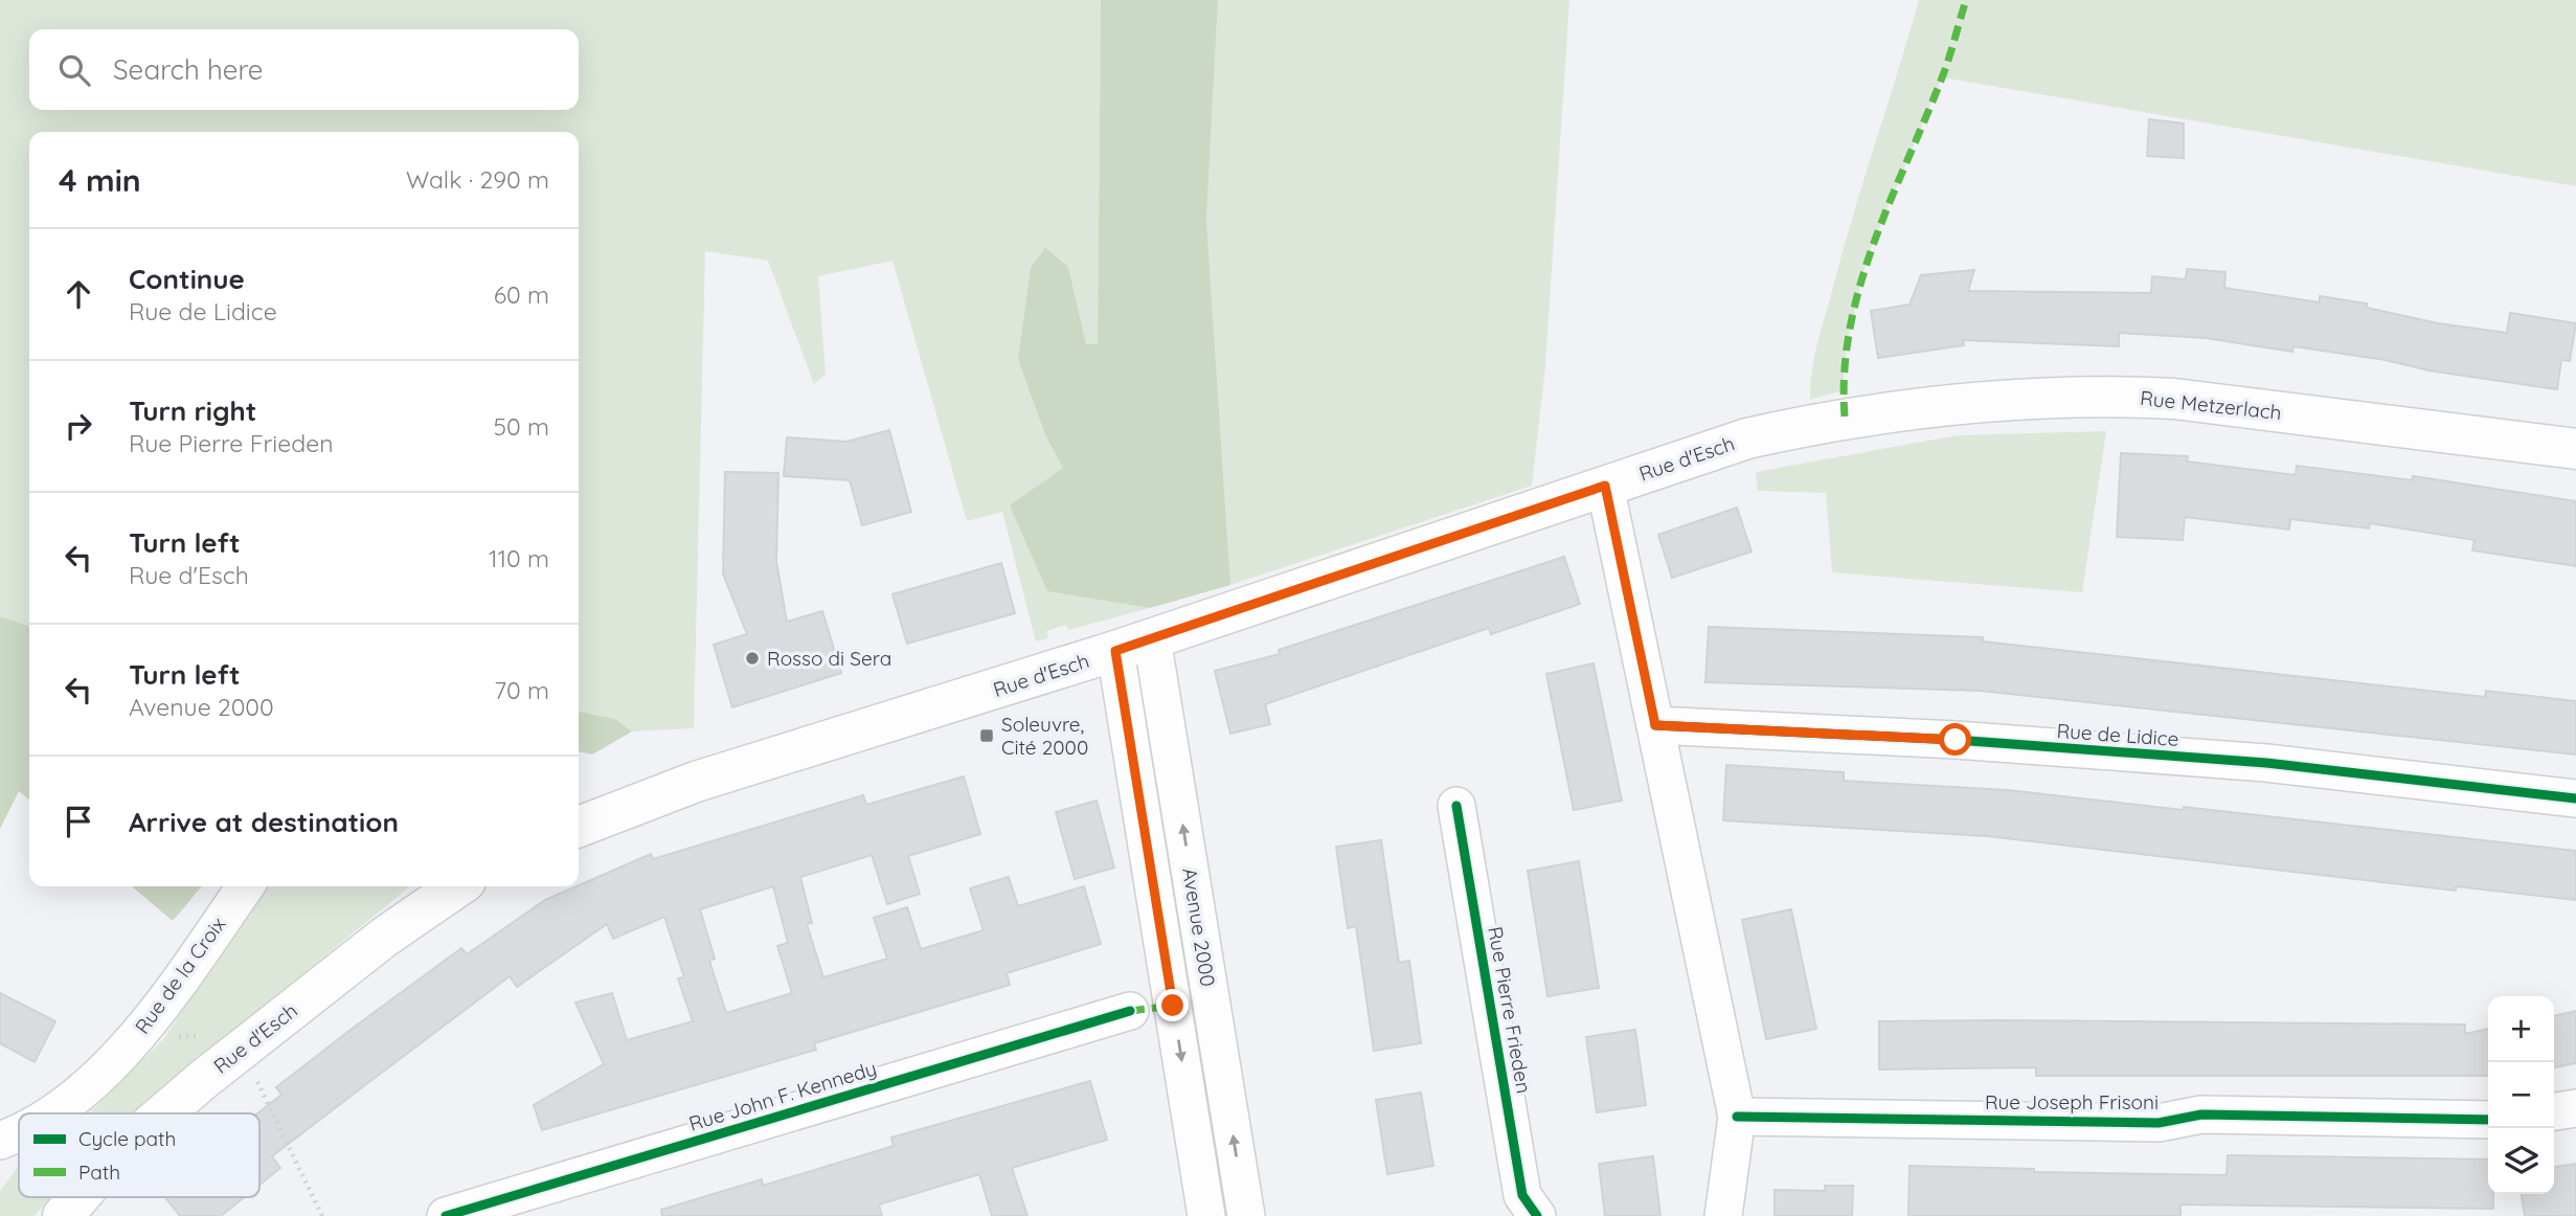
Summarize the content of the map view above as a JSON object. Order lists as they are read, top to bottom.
{
  "streets": {
    "main road": ["Rue Metzerlach", "Rue d'Esch"],
    "street": [
      "Rue de Lidice",
      "Avenue 2000",
      "Rue de la Croix",
      "Rue Pierre Frieden",
      "Rue John F. Kennedy",
      "Rue Joseph Frisoni"
    ]
  },
  "crossings": [
    ["Rue Metzerlach", "Rue d'Esch"],
    ["Rue d'Esch", "Avenue 2000"]
  ],
  "places": {
    "other": ["Rosso di Sera"],
    "transit": ["Soleuvre, Cité 2000"]
  },
  "legend": ["Cycle path", "Path"],
  "page": {
    "search": "Search here",
    "heading": ["4 min", "Walk · 290 m"],
    "list": [
      ["Continue", "Rue de Lidice", "60 m"],
      ["Turn right", "Rue Pierre Frieden", "50 m"],
      ["Turn left", "Rue d'Esch", "110 m"],
      ["Turn left", "Avenue 2000", "70 m"],
      "Arrive at destination"
    ],
    "map_buttons": ["+", "−"]
  }
}
